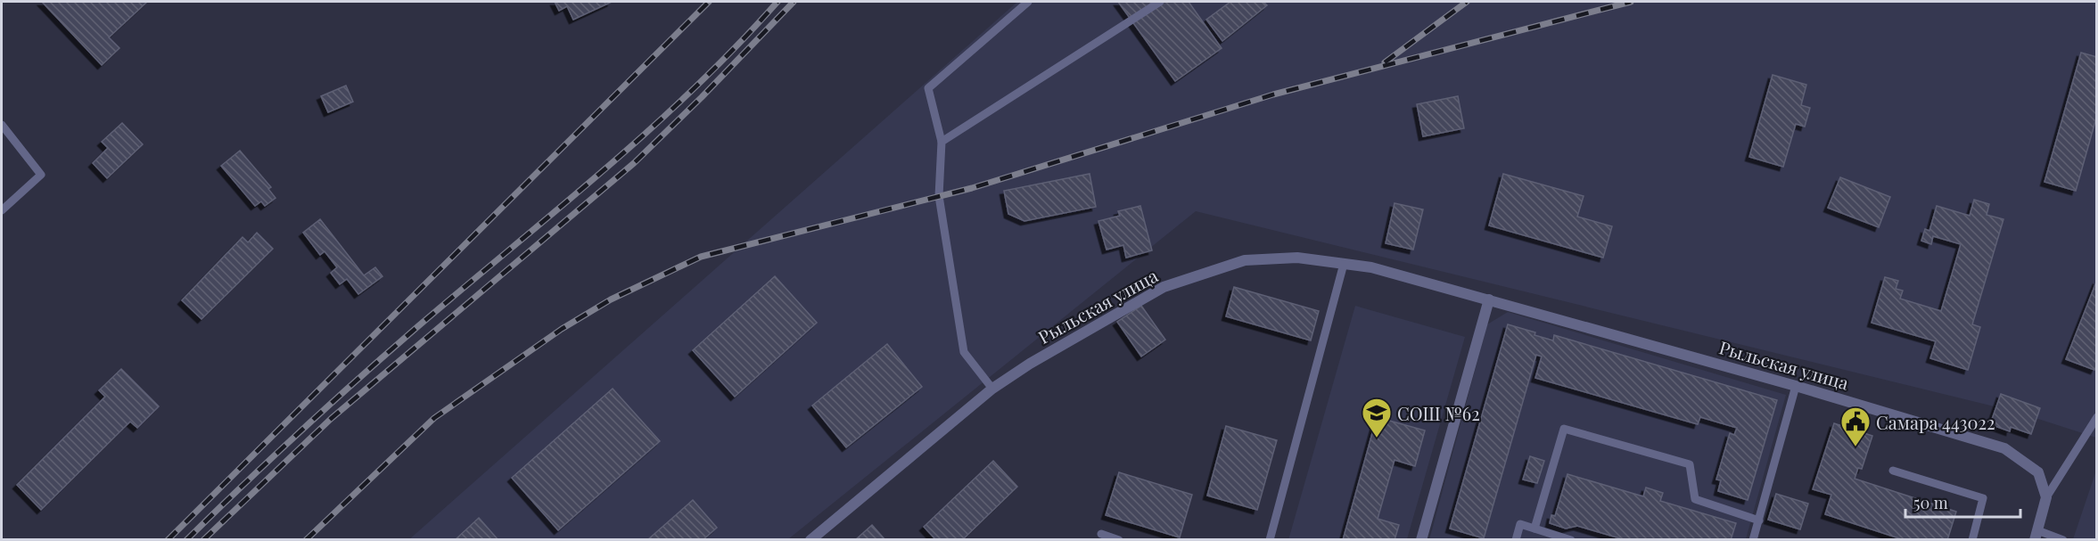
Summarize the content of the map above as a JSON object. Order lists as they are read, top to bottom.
{
  "streets": {
    "street": ["Рыльская улица"]
  },
  "places": {
    "school or university": ["СОШ №62"],
    "public building": ["Самара 443022"]
  },
  "scale_bar": "50 m"
}
